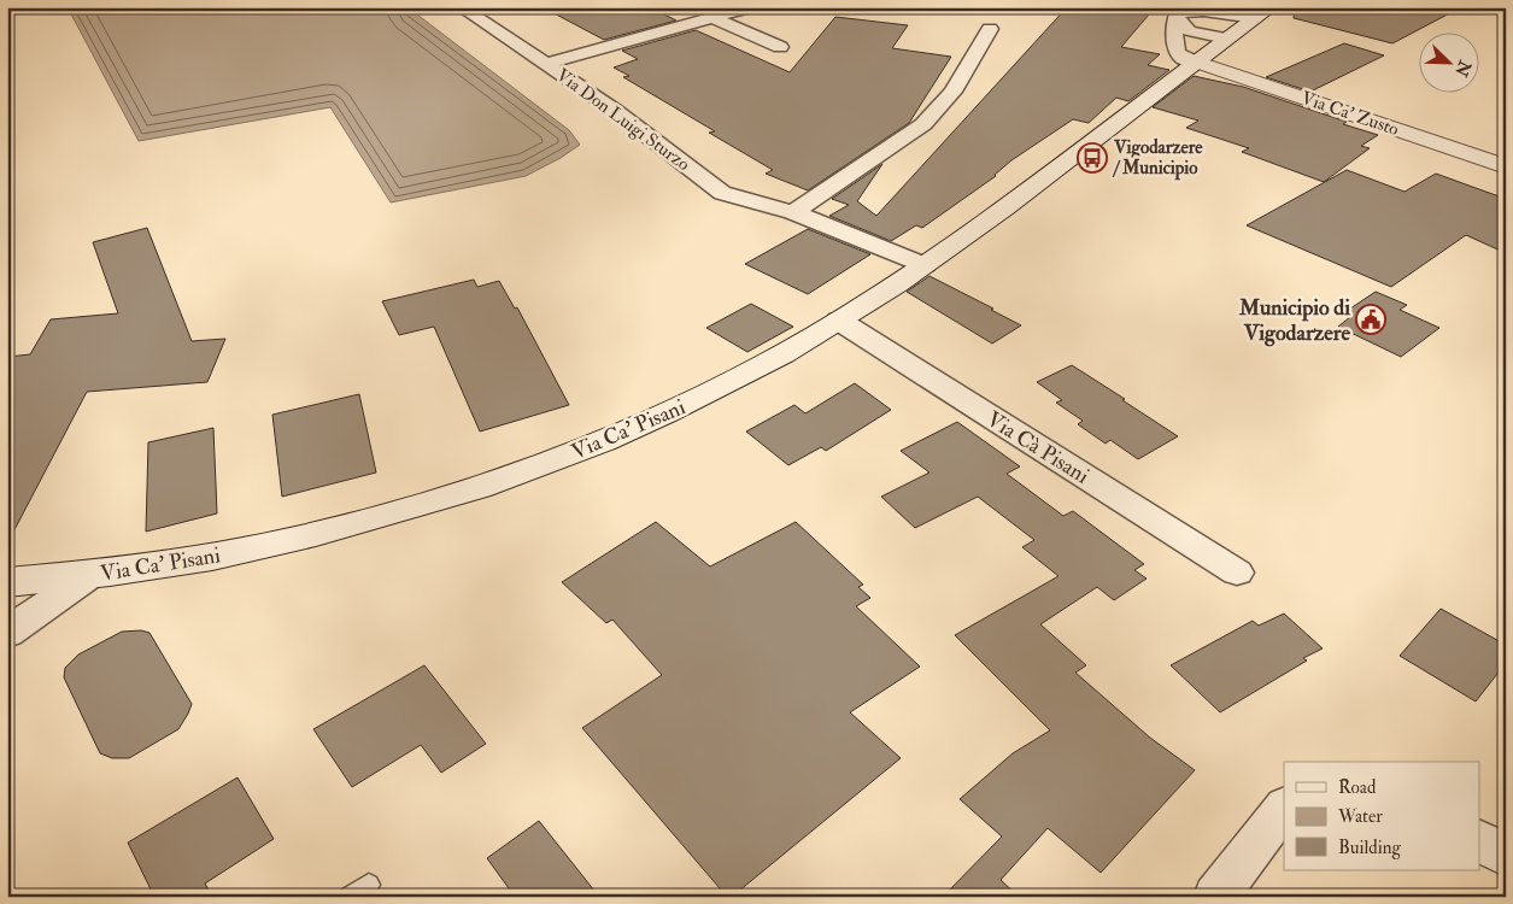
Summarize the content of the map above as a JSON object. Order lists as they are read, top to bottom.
{
  "streets": {
    "main road": ["Via Ca' Zusto", "Via Ca' Pisani"],
    "street": ["Via Don Luigi Sturzo", "Via Cà Pisani"]
  },
  "crossings": [
    ["Via Ca' Zusto", "Via Ca' Pisani"],
    ["Via Don Luigi Sturzo", "Via Ca' Pisani"],
    ["Via Ca' Pisani", "Via Cà Pisani"]
  ],
  "places": {
    "bus stop": ["Vigodarzere / Municipio"],
    "public building": ["Municipio di Vigodarzere"]
  },
  "legend": ["Road", "Water", "Building"],
  "north": "bottom right"
}
